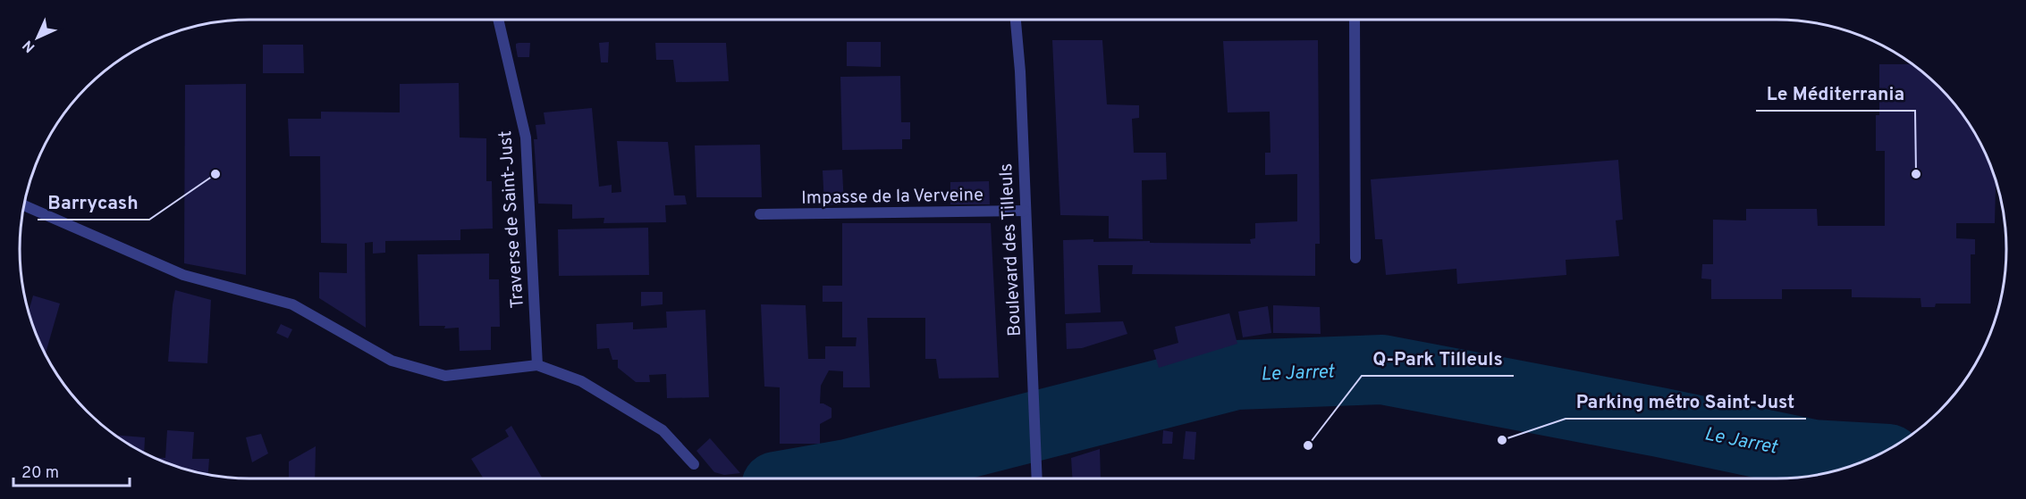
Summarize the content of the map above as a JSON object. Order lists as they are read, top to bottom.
{
  "streets": {
    "street": ["Impasse de la Verveine", "Traverse de Saint-Just", "Boulevard des Tilleuls"]
  },
  "crossings": [
    ["Impasse de la Verveine", "Boulevard des Tilleuls"]
  ],
  "water": ["Le Jarret"],
  "places": [
    "Barrycash",
    "Le Méditerrania",
    "Parking métro Saint-Just",
    "Q-Park Tilleuls"
  ],
  "scale_bar": "20 m",
  "north": "bottom left"
}
